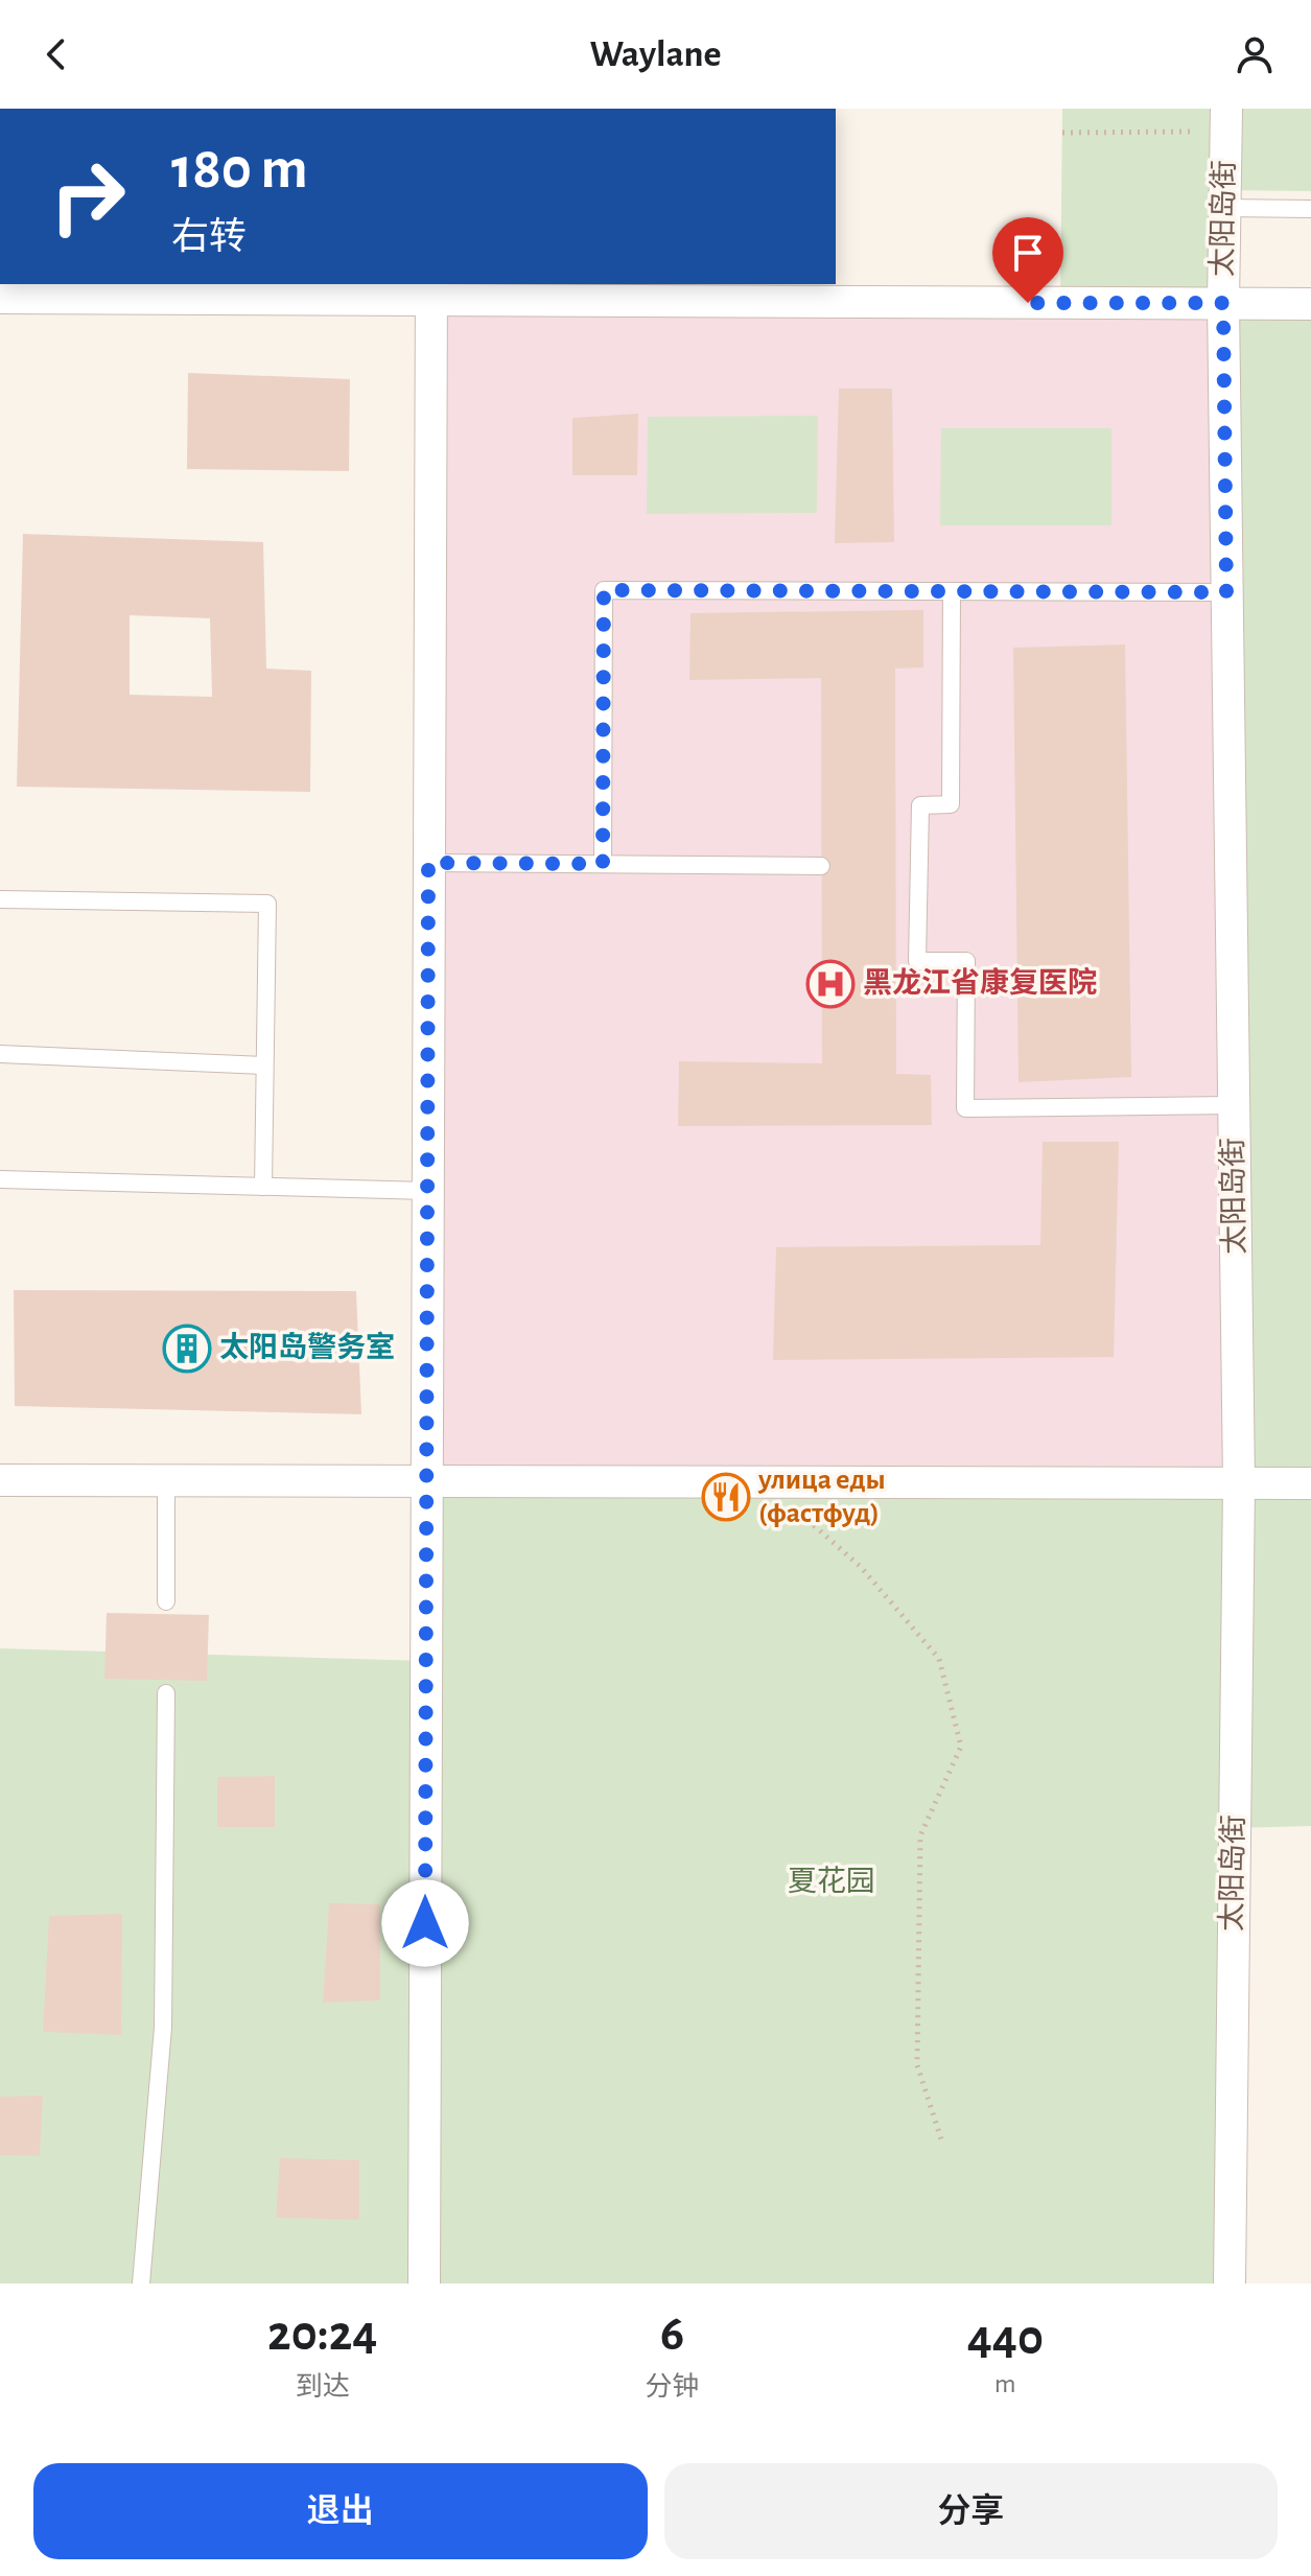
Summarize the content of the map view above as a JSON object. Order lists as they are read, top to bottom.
{
  "streets": {
    "street": ["太阳岛街"]
  },
  "parks": ["夏花园"],
  "places": {
    "hospital": ["黑龙江省康复医院"],
    "building": ["太阳岛警务室"],
    "restaurant": ["улица еды (фастфуд)"]
  },
  "page": {
    "header": "Waylane",
    "turn": ["180 m", "右转"],
    "eta": [
      "20:24",
      "到达",
      "6",
      "分钟",
      "440",
      "m"
    ],
    "buttons": ["退出", "分享"]
  }
}
